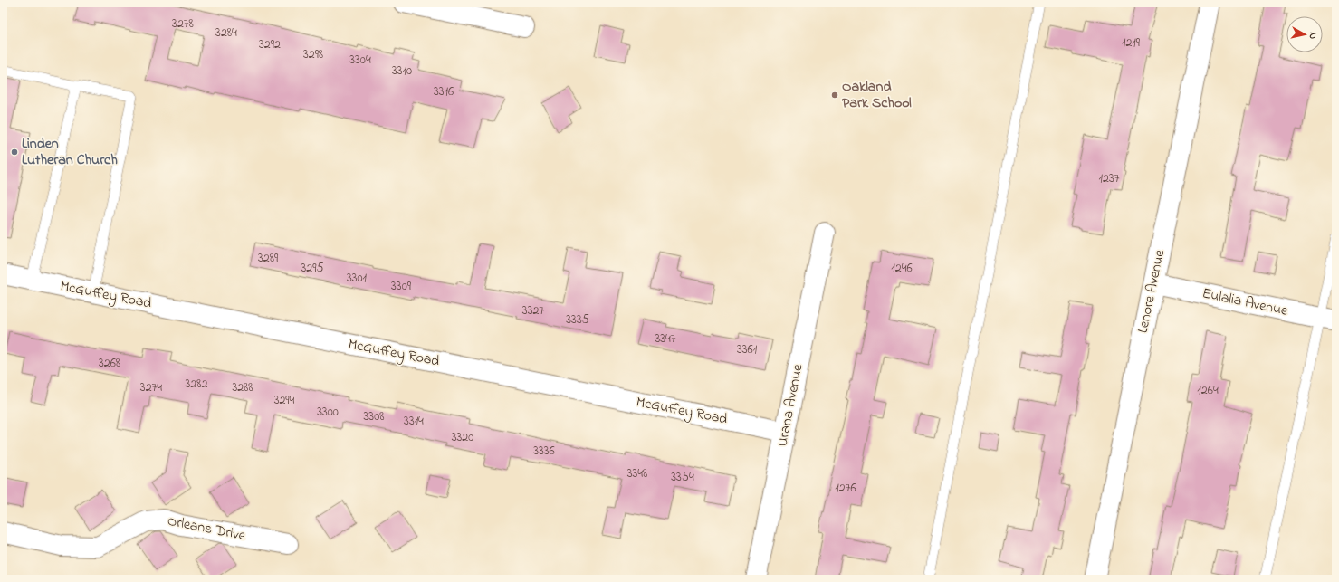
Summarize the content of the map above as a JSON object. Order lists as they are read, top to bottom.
{
  "streets": {
    "street": [
      "Lenore Avenue",
      "McGuffey Road",
      "Eulalia Avenue",
      "Urana Avenue",
      "Orleans Drive"
    ]
  },
  "crossings": [
    ["Lenore Avenue", "Eulalia Avenue"],
    ["McGuffey Road", "Urana Avenue"]
  ],
  "places": ["Oakland Park School", "Linden Lutheran Church"],
  "house_numbers": [
    "3278",
    "3284",
    "1219",
    "3292",
    "3298",
    "3304",
    "3310",
    "3316",
    "1237",
    "3289",
    "3295",
    "1246",
    "3301",
    "3309",
    "3327",
    "3335",
    "3347",
    "3361",
    "3268",
    "3282",
    "3274",
    "3288",
    "1264",
    "3294",
    "3300",
    "3308",
    "3314",
    "3320",
    "3336",
    "3348",
    "3354",
    "1276"
  ],
  "north": "right"
}
